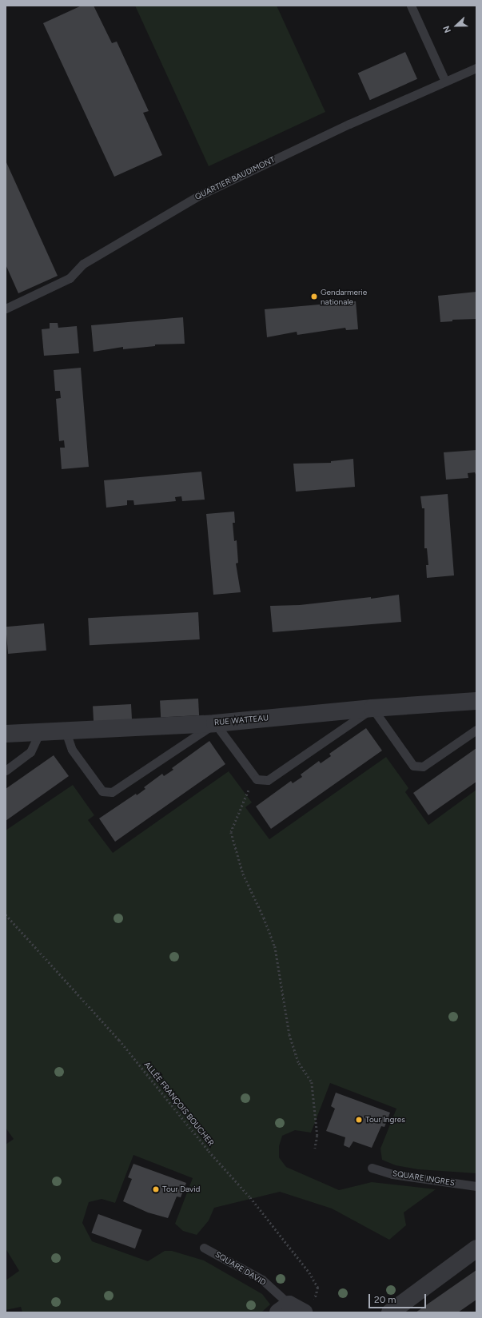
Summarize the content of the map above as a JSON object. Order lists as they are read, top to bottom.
{
  "streets": {
    "street": ["RUE WATTEAU"],
    "lane": ["QUARTIER BAUDIMONT", "SQUARE INGRES", "SQUARE DAVID"],
    "path": ["ALLÉE FRANÇOIS BOUCHER"]
  },
  "crossings": [
    ["ALLÉE FRANÇOIS BOUCHER", "SQUARE DAVID"]
  ],
  "places": ["Gendarmerie nationale", "Tour Ingres", "Tour David"],
  "scale_bar": "20 m",
  "north": "left"
}
